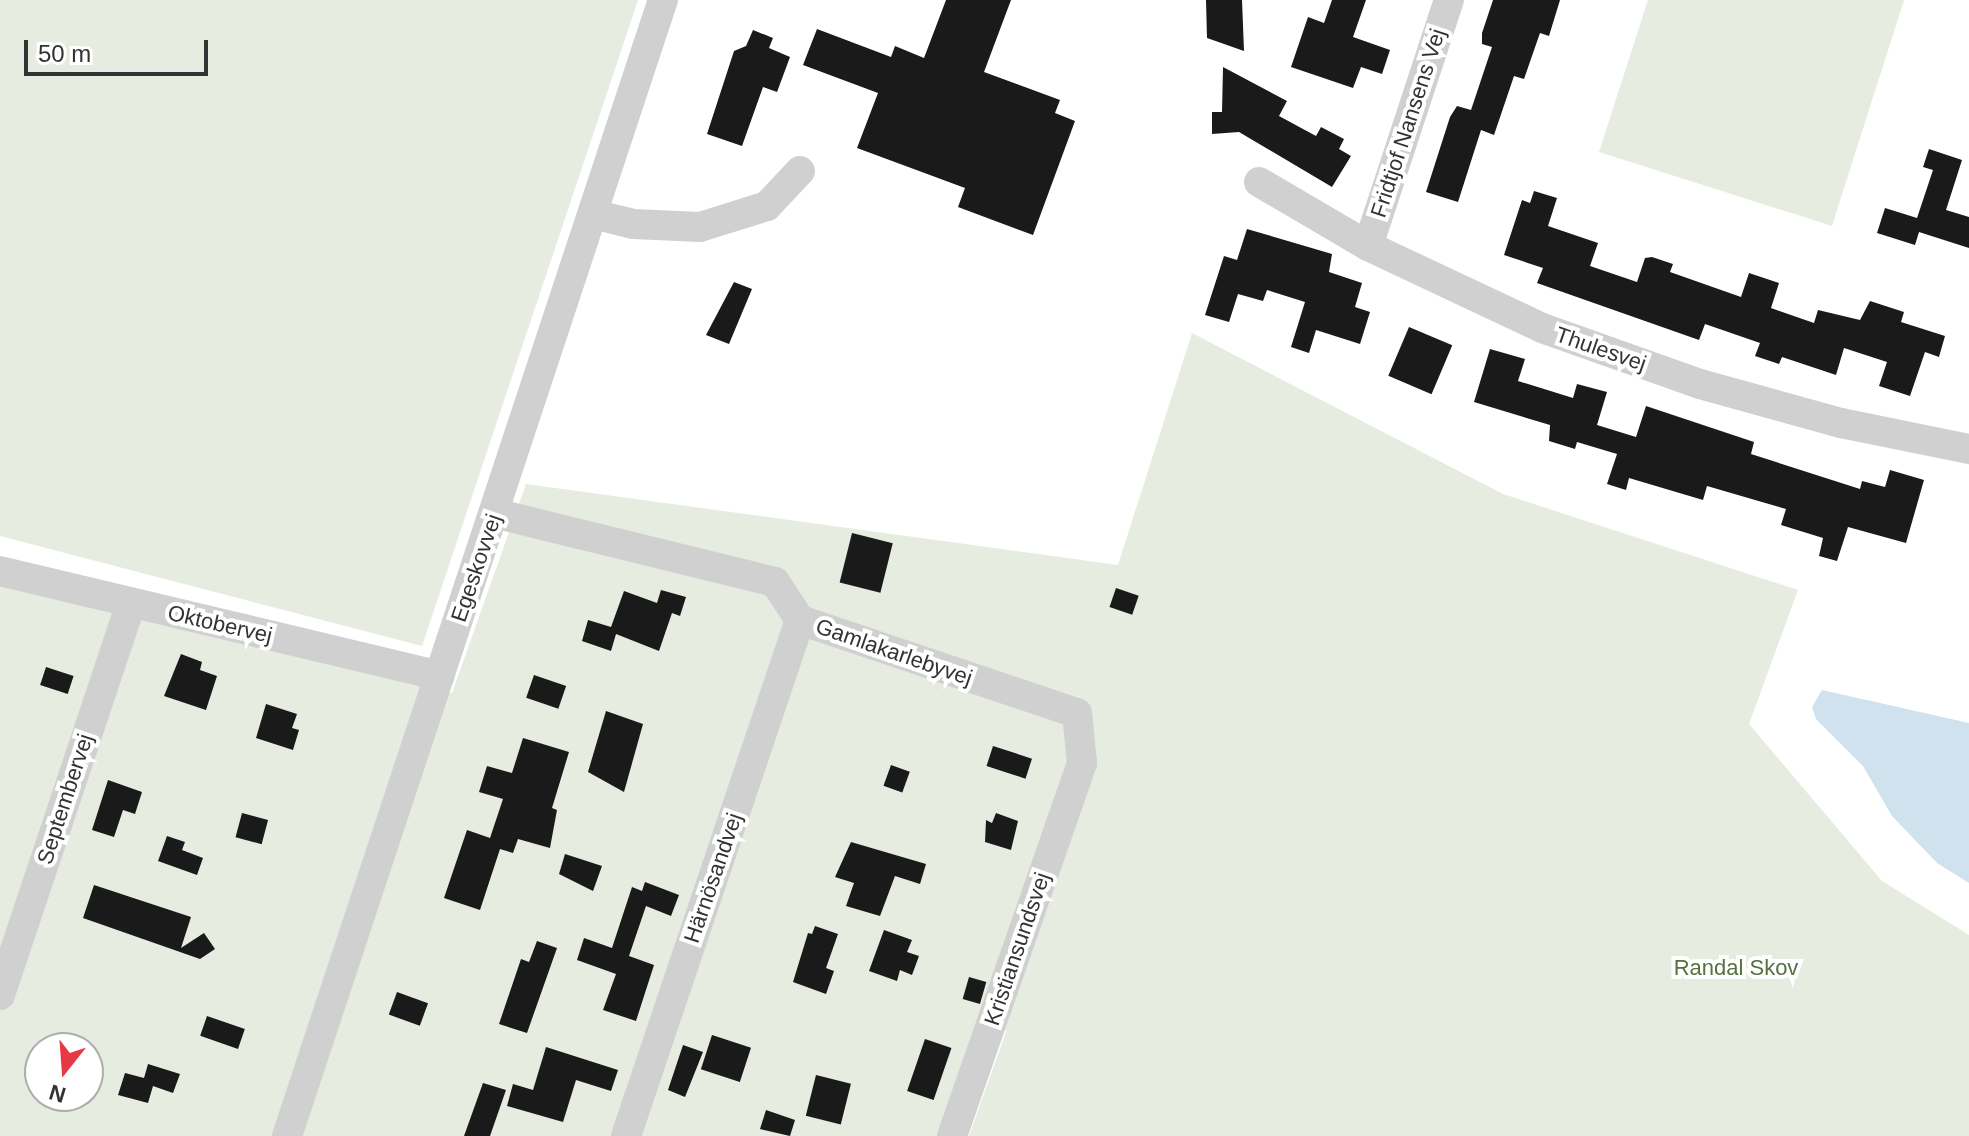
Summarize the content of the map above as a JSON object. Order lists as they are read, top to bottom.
{
  "streets": {
    "street": [
      "Fridtjof Nansens Vej",
      "Thulesvej",
      "Egeskovvej",
      "Oktobervej",
      "Gamlakarlebyvej",
      "Septembervej",
      "Härnösandvej",
      "Kristiansundsvej"
    ]
  },
  "crossings": [
    ["Fridtjof Nansens Vej", "Thulesvej"],
    ["Egeskovvej", "Oktobervej"],
    ["Egeskovvej", "Gamlakarlebyvej"],
    ["Oktobervej", "Septembervej"],
    ["Gamlakarlebyvej", "Härnösandvej"],
    ["Gamlakarlebyvej", "Kristiansundsvej"]
  ],
  "parks": ["Randal Skov"],
  "scale_bar": "50 m",
  "north": "bottom"
}
